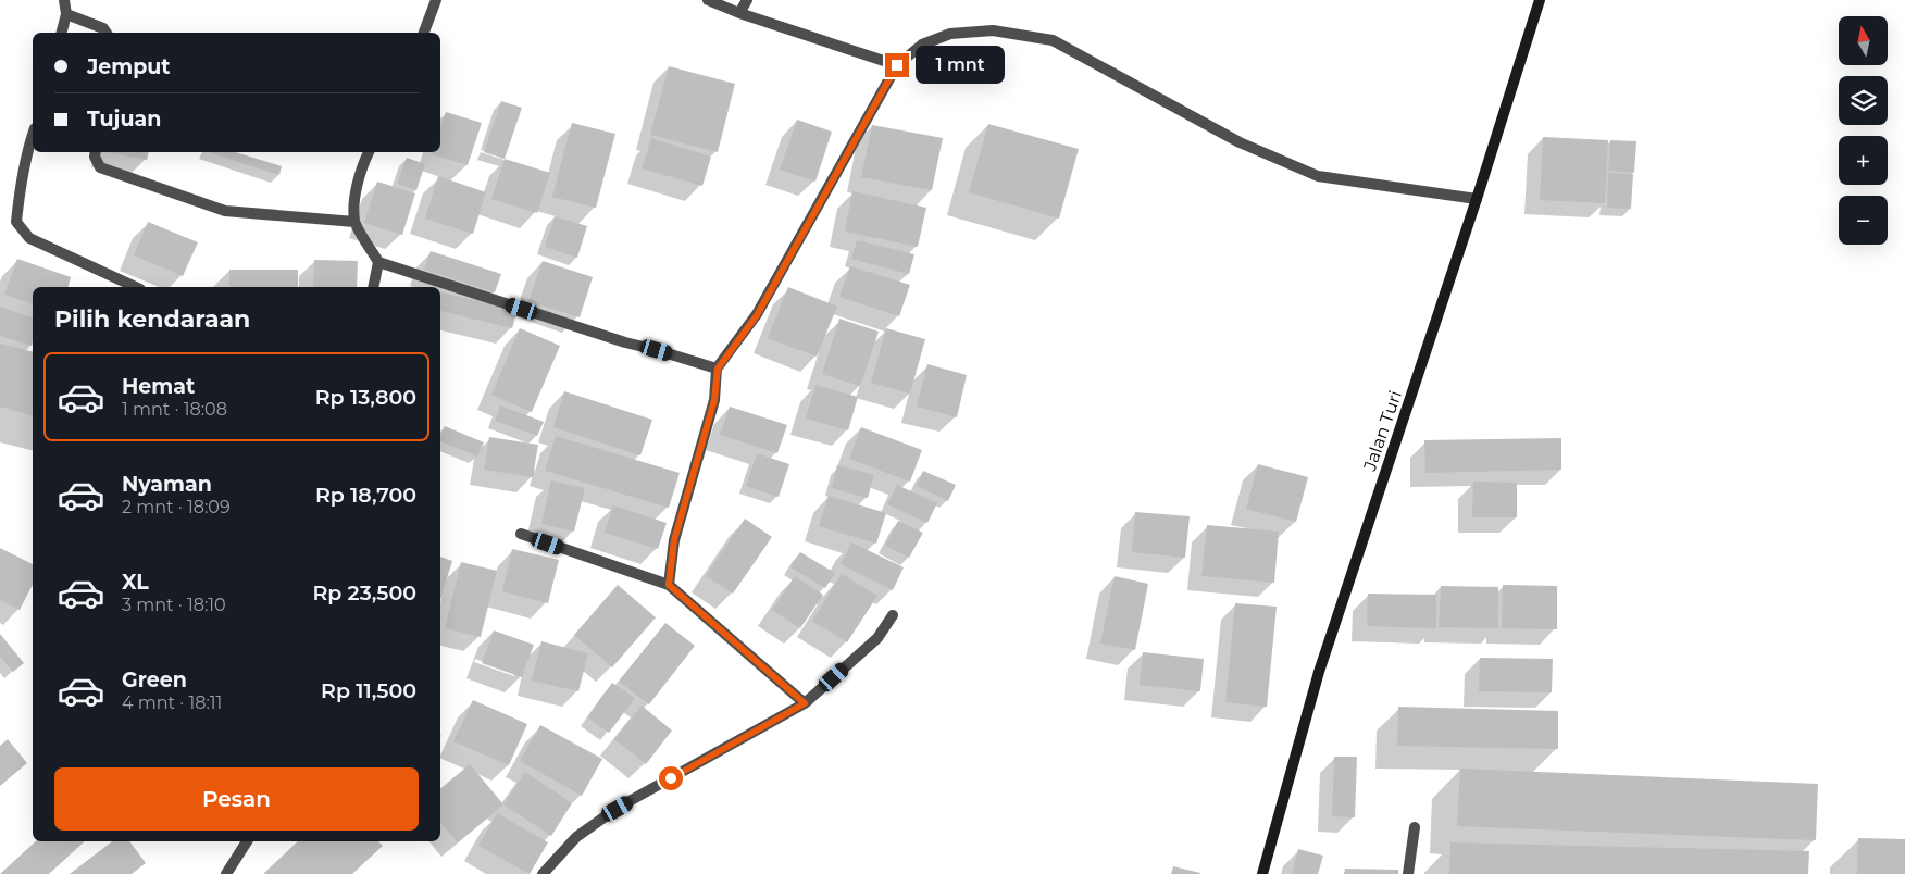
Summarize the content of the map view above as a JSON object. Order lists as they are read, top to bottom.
{
  "streets": {
    "main road": ["Jalan Turi"]
  },
  "north": "top",
  "page": {
    "map_buttons": ["+", "−"],
    "banner": ["Jemput", "Tujuan"],
    "bubble": "1 mnt",
    "heading": "Pilih kendaraan",
    "list": [
      {
        "name": "Hemat",
        "note": "1 mnt · 18:08",
        "value": "Rp 13,800"
      },
      {
        "name": "Nyaman",
        "note": "2 mnt · 18:09",
        "value": "Rp 18,700"
      },
      {
        "name": "XL",
        "note": "3 mnt · 18:10",
        "value": "Rp 23,500"
      },
      {
        "name": "Green",
        "note": "4 mnt · 18:11",
        "value": "Rp 11,500"
      }
    ],
    "buttons": "Pesan"
  }
}
